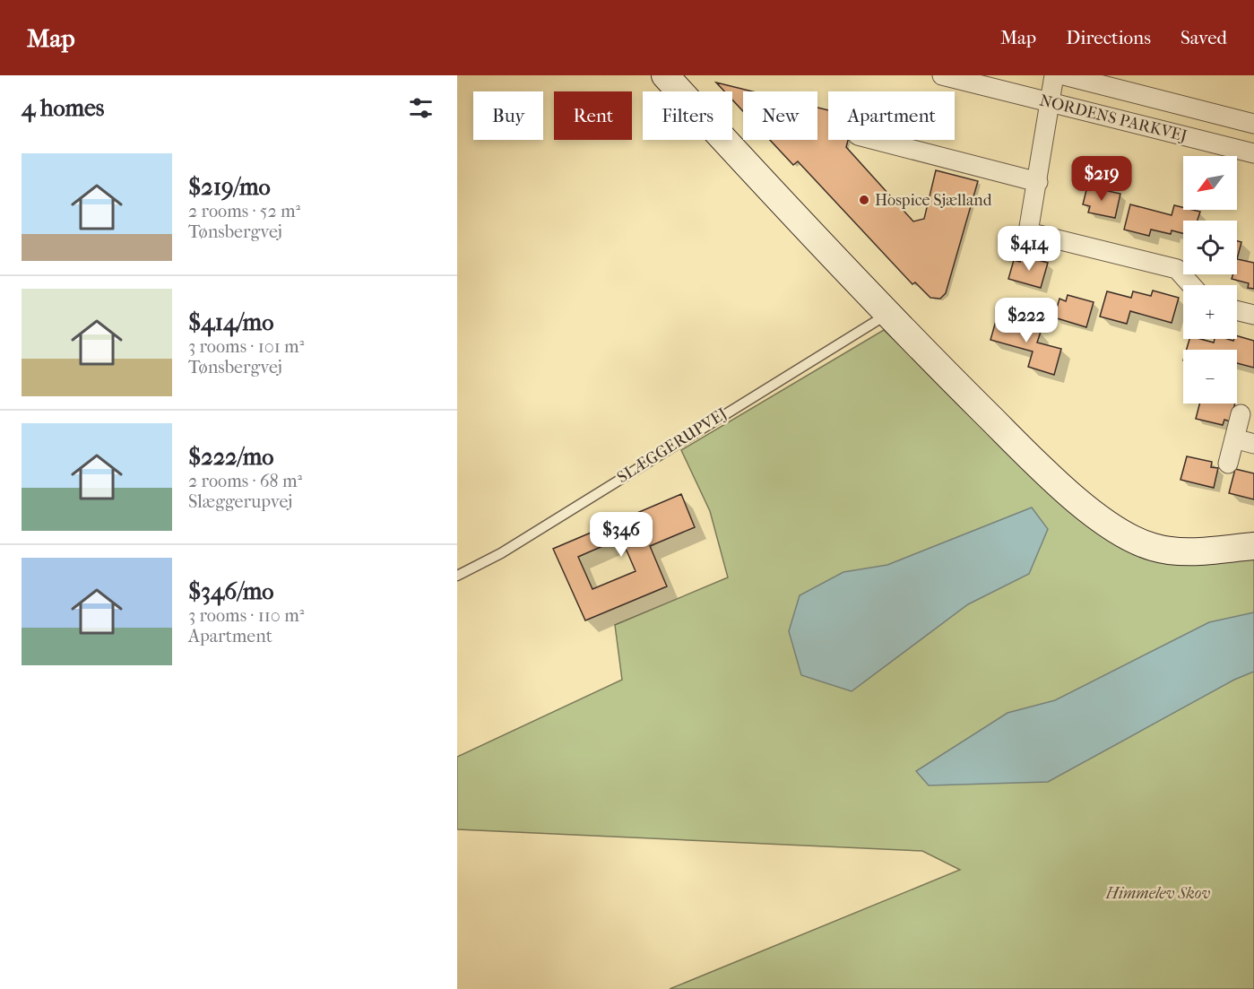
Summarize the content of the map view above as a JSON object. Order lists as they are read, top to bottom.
{
  "streets": {
    "street": ["NORDENS PARKVEJ"],
    "lane": ["SLÆGGERUPVEJ"]
  },
  "parks": ["Himmelev Skov"],
  "places": ["Hospice Sjælland"],
  "north": "bottom left",
  "page": {
    "header": "Map",
    "nav": ["Map", "Directions", "Saved"],
    "heading": "4 homes",
    "chip": [
      "Buy",
      "Rent",
      "Filters",
      "New",
      "Apartment"
    ],
    "list": [
      {
        "name": "$219/mo",
        "note": "2 rooms · 52 m² · Tønsbergvej"
      },
      {
        "name": "$414/mo",
        "note": "3 rooms · 101 m² · Tønsbergvej"
      },
      {
        "name": "$222/mo",
        "note": "2 rooms · 68 m² · Slæggerupvej"
      },
      {
        "name": "$346/mo",
        "note": "3 rooms · 110 m² · Apartment"
      }
    ],
    "map_buttons": ["+", "−"],
    "price": [
      "$219",
      "$414",
      "$222",
      "$346"
    ]
  }
}
